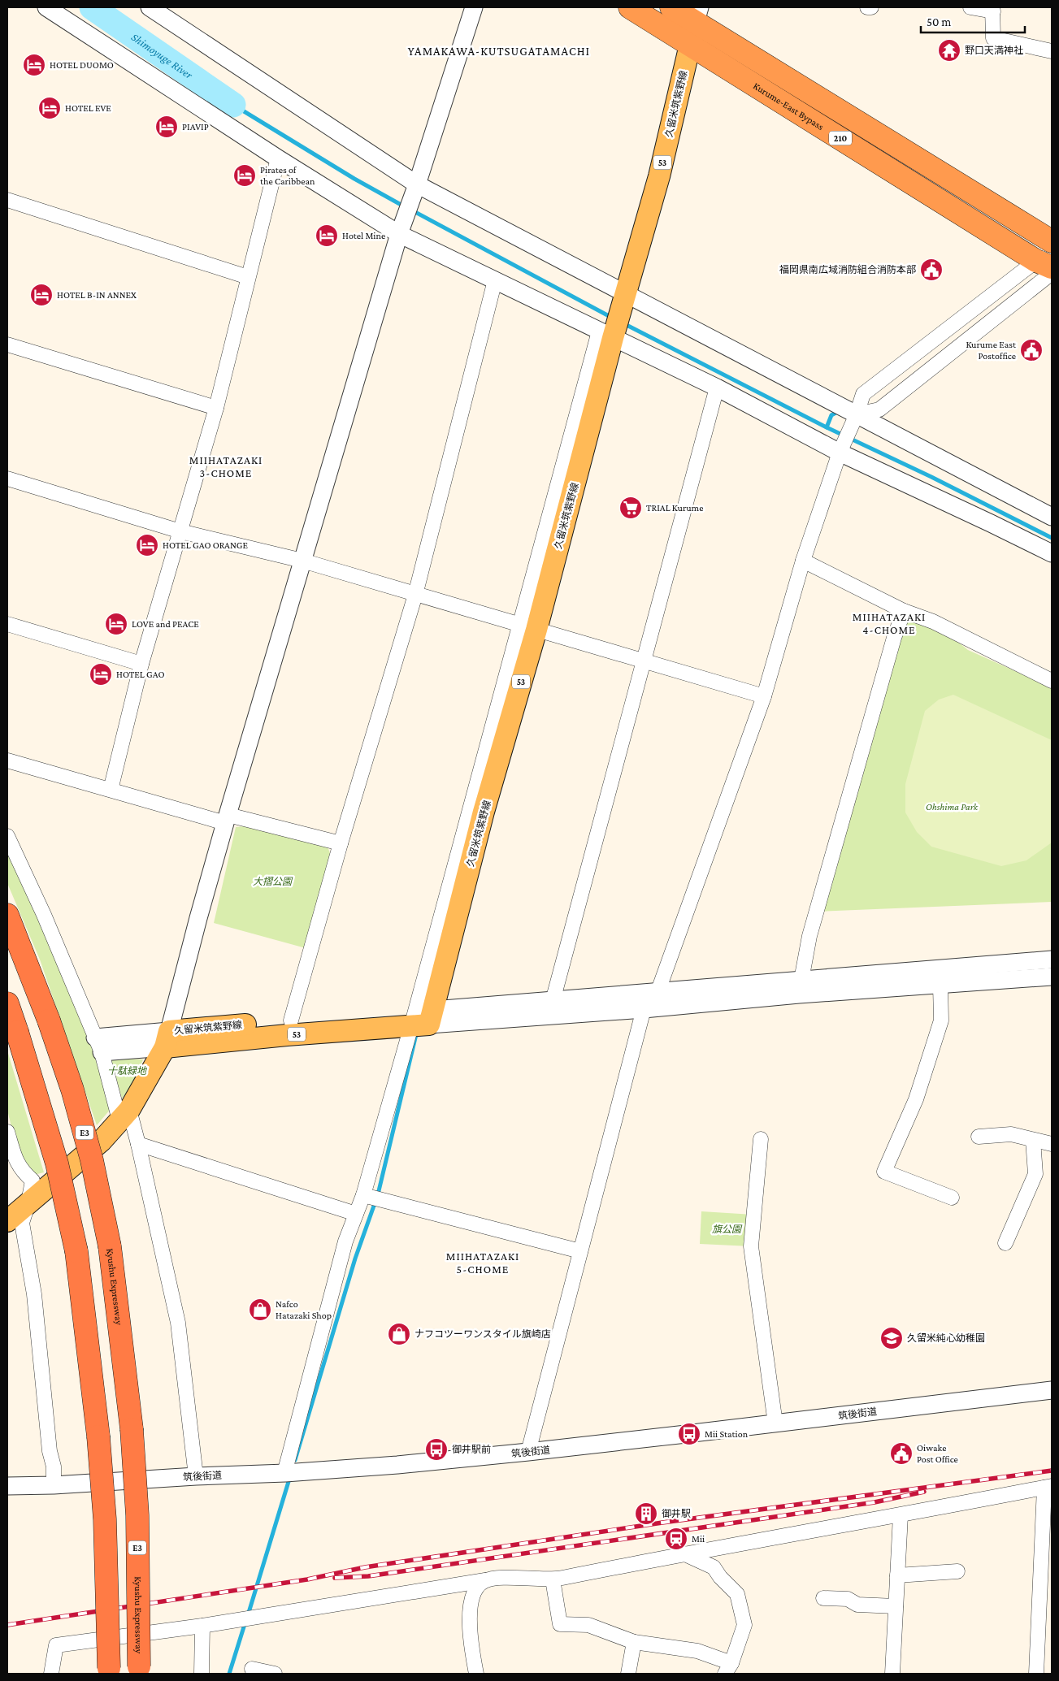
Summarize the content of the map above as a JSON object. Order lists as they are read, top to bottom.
{
  "streets": {
    "highway": [
      "Kurume-East Bypass",
      "210",
      "E3",
      "Kyushu Expressway"
    ],
    "main road": ["久留米筑紫野線", "53"],
    "street": ["筑後街道"]
  },
  "crossings": [
    ["久留米筑紫野線", "Kurume-East Bypass"],
    ["久留米筑紫野線", "210"]
  ],
  "districts": [
    "YAMAKAWA-KUTSUGATAMACHI",
    "MIIHATAZAKI 3-CHOME",
    "MIIHATAZAKI 4-CHOME",
    "MIIHATAZAKI 5-CHOME"
  ],
  "water": ["Shimoyuge River"],
  "parks": [
    "Ohshima Park",
    "大摺公園",
    "十駄緑地",
    "旗公園"
  ],
  "places": {
    "temple": ["野口天満神社"],
    "hotel": [
      "HOTEL DUOMO",
      "HOTEL EVE",
      "PIAVIP",
      "Pirates of the Caribbean",
      "Hotel Mine",
      "HOTEL B-IN ANNEX",
      "HOTEL GAO ORANGE",
      "LOVE and PEACE",
      "HOTEL GAO"
    ],
    "public building": ["福岡県南広域消防組合消防本部", "Kurume East Postoffice", "Oiwake Post Office"],
    "supermarket": ["TRIAL Kurume"],
    "shop": ["Nafco Hatazaki Shop", "ナフコツーワンスタイル旗崎店"],
    "school or university": ["久留米純心幼稚園"],
    "bus stop": ["Mii Station", "御井駅前"],
    "building": ["御井駅"],
    "station": ["Mii"]
  },
  "scale_bar": "50 m"
}
